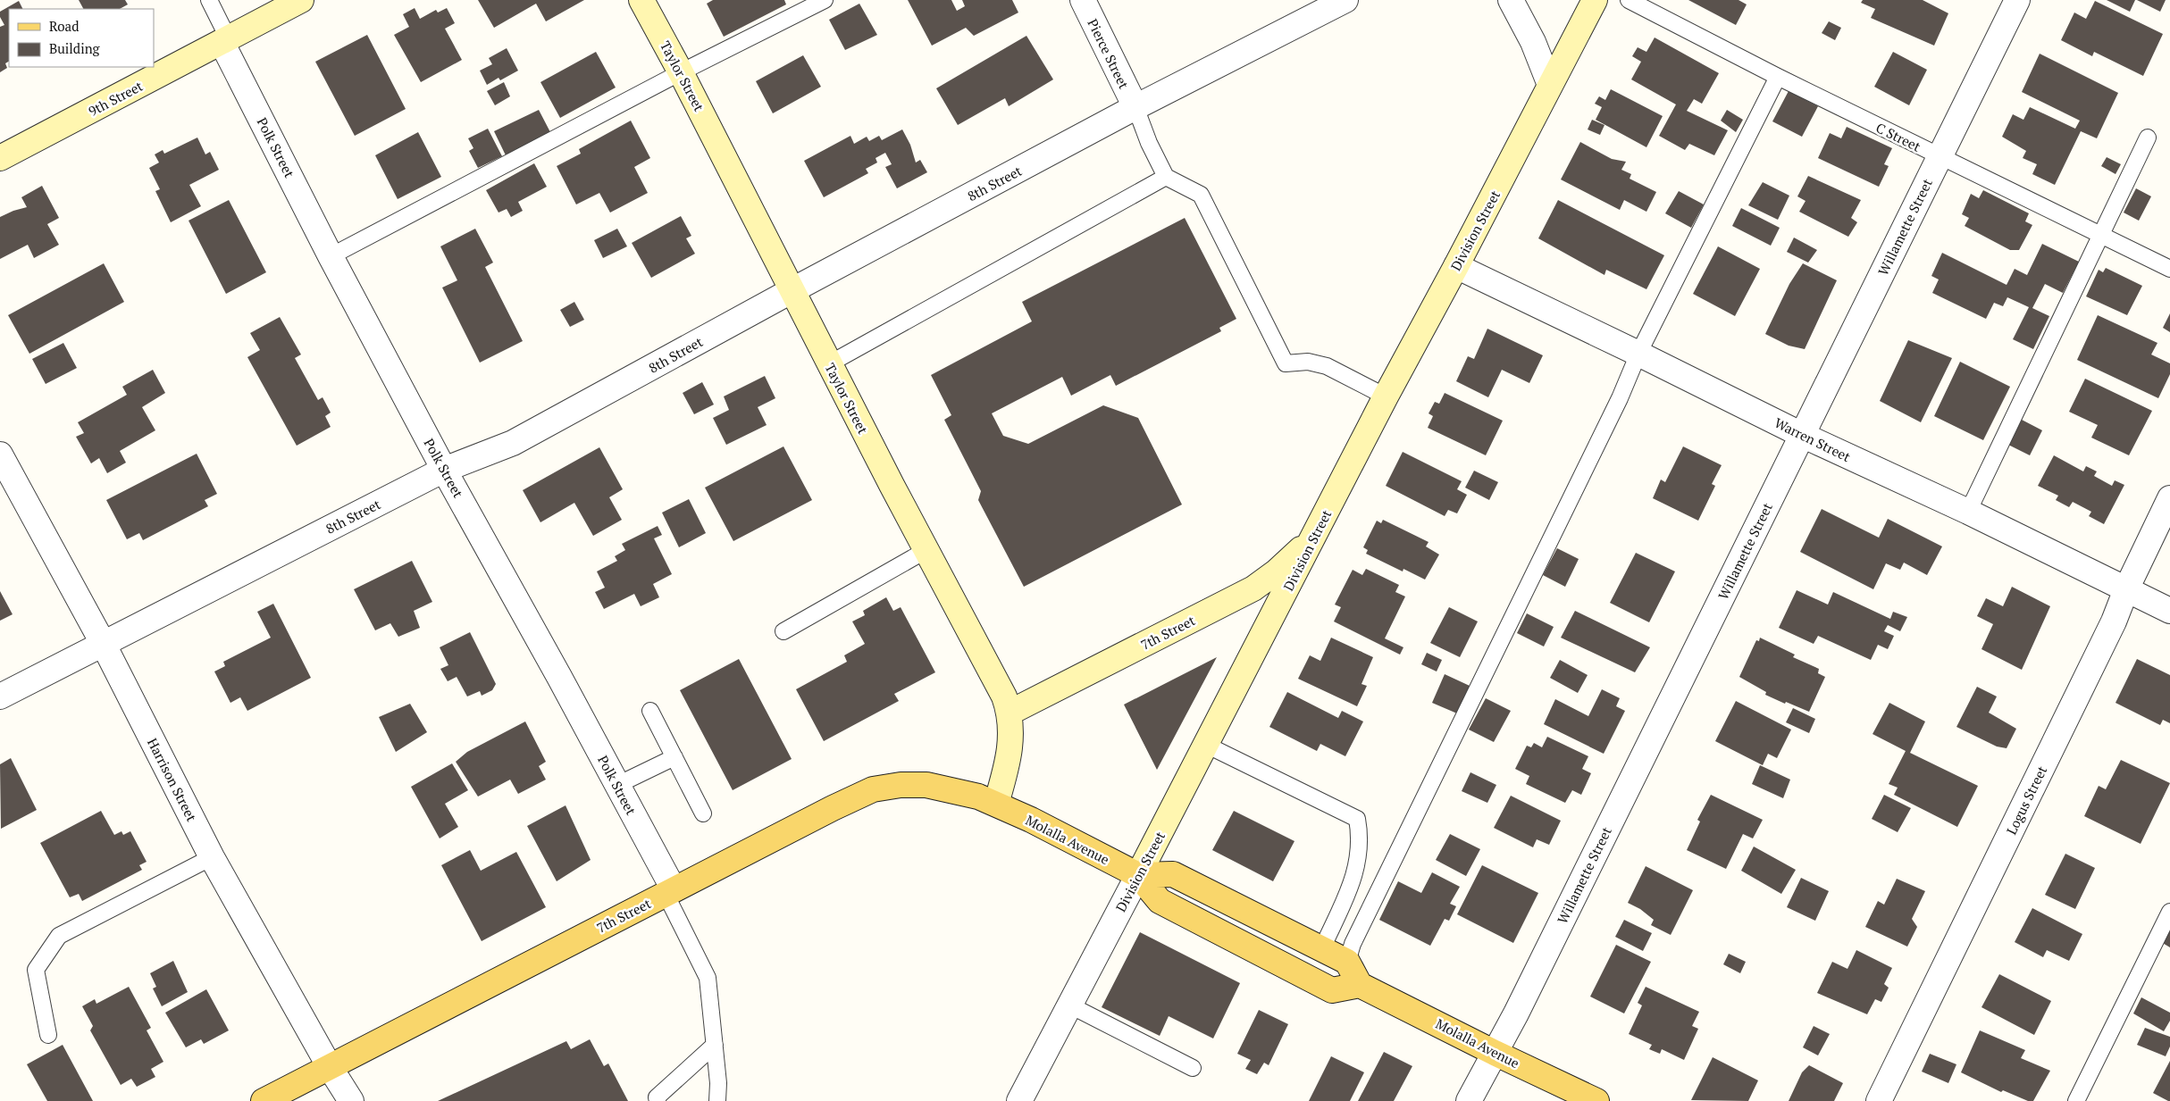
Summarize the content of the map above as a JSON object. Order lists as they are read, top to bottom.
{
  "streets": {
    "main road": ["7th Street", "Molalla Avenue"],
    "street": [
      "Pierce Street",
      "Taylor Street",
      "9th Street",
      "Polk Street",
      "8th Street",
      "Willamette Street",
      "Division Street",
      "Warren Street",
      "Harrison Street",
      "Logus Street"
    ],
    "lane": ["C Street"]
  },
  "crossings": [
    ["Pierce Street", "8th Street"],
    ["Taylor Street", "8th Street"],
    ["Taylor Street", "7th Street"],
    ["Taylor Street", "Molalla Avenue"],
    ["9th Street", "Polk Street"],
    ["C Street", "Willamette Street"],
    ["Polk Street", "8th Street"],
    ["Polk Street", "7th Street"],
    ["8th Street", "Harrison Street"],
    ["Willamette Street", "Warren Street"],
    ["Willamette Street", "Molalla Avenue"],
    ["Division Street", "Warren Street"],
    ["Division Street", "7th Street"],
    ["Division Street", "Molalla Avenue"],
    ["Warren Street", "Logus Street"],
    ["7th Street", "Harrison Street"],
    ["7th Street", "Molalla Avenue"]
  ],
  "legend": ["Road", "Building"]
}
